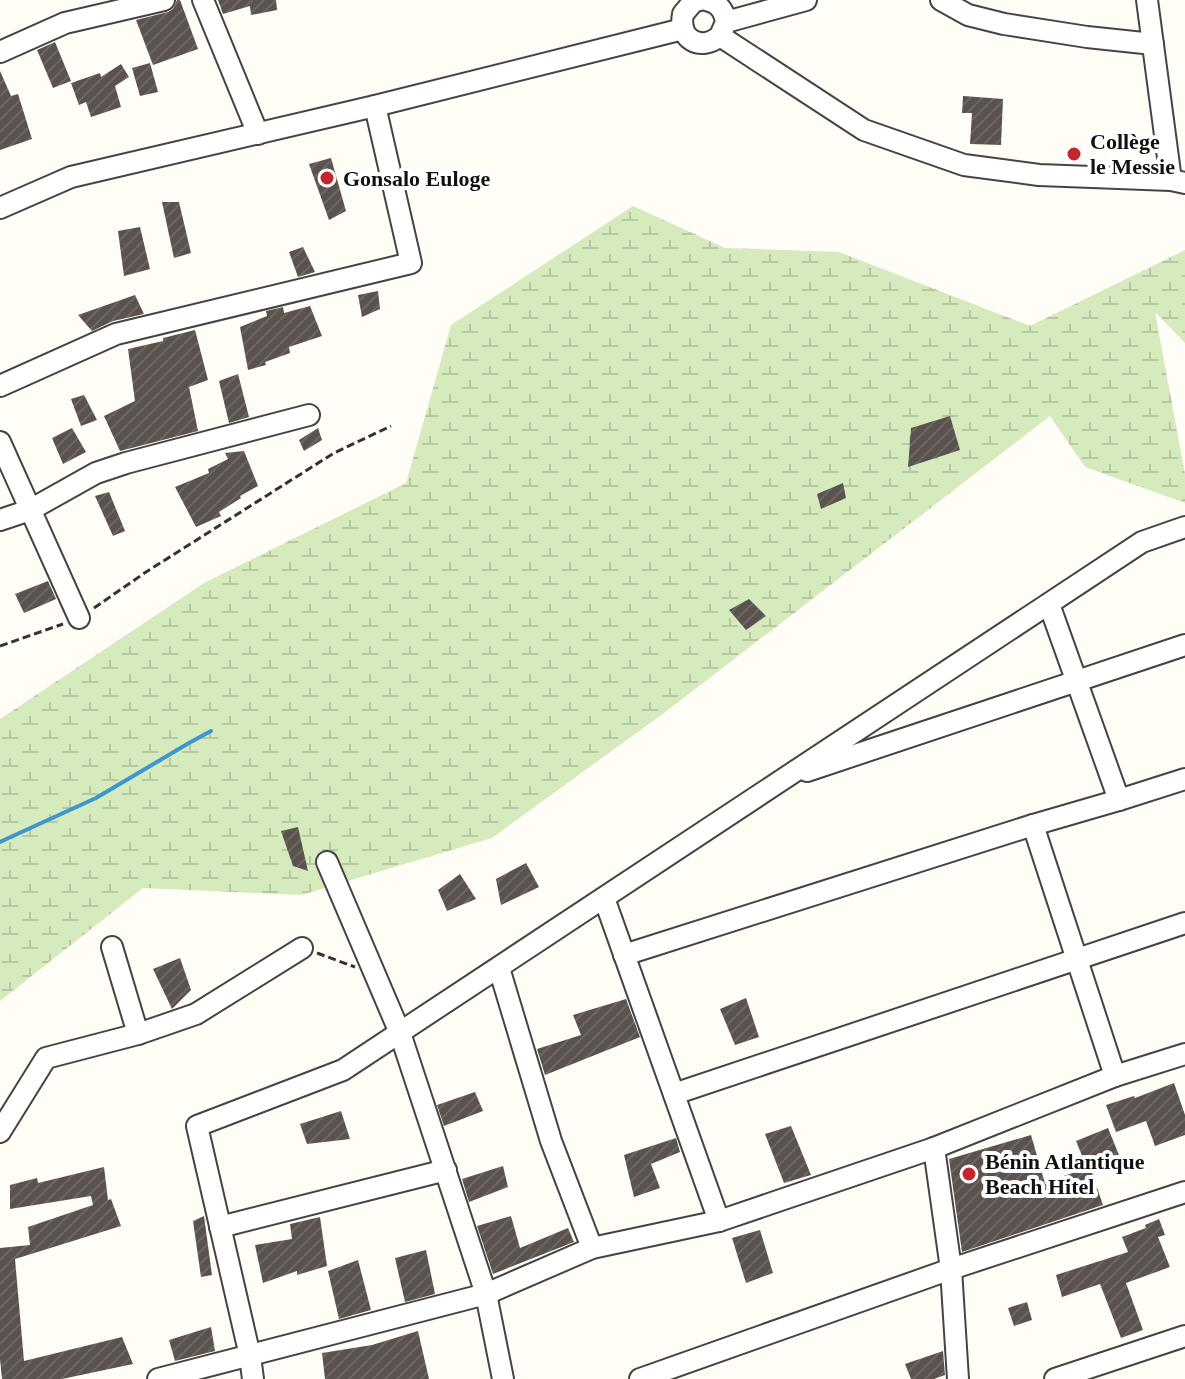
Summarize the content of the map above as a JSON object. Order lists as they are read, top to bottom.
{
  "places": ["Collège le Messie", "Gonsalo Euloge", "Bénin Atlantique Beach Hitel"]
}
